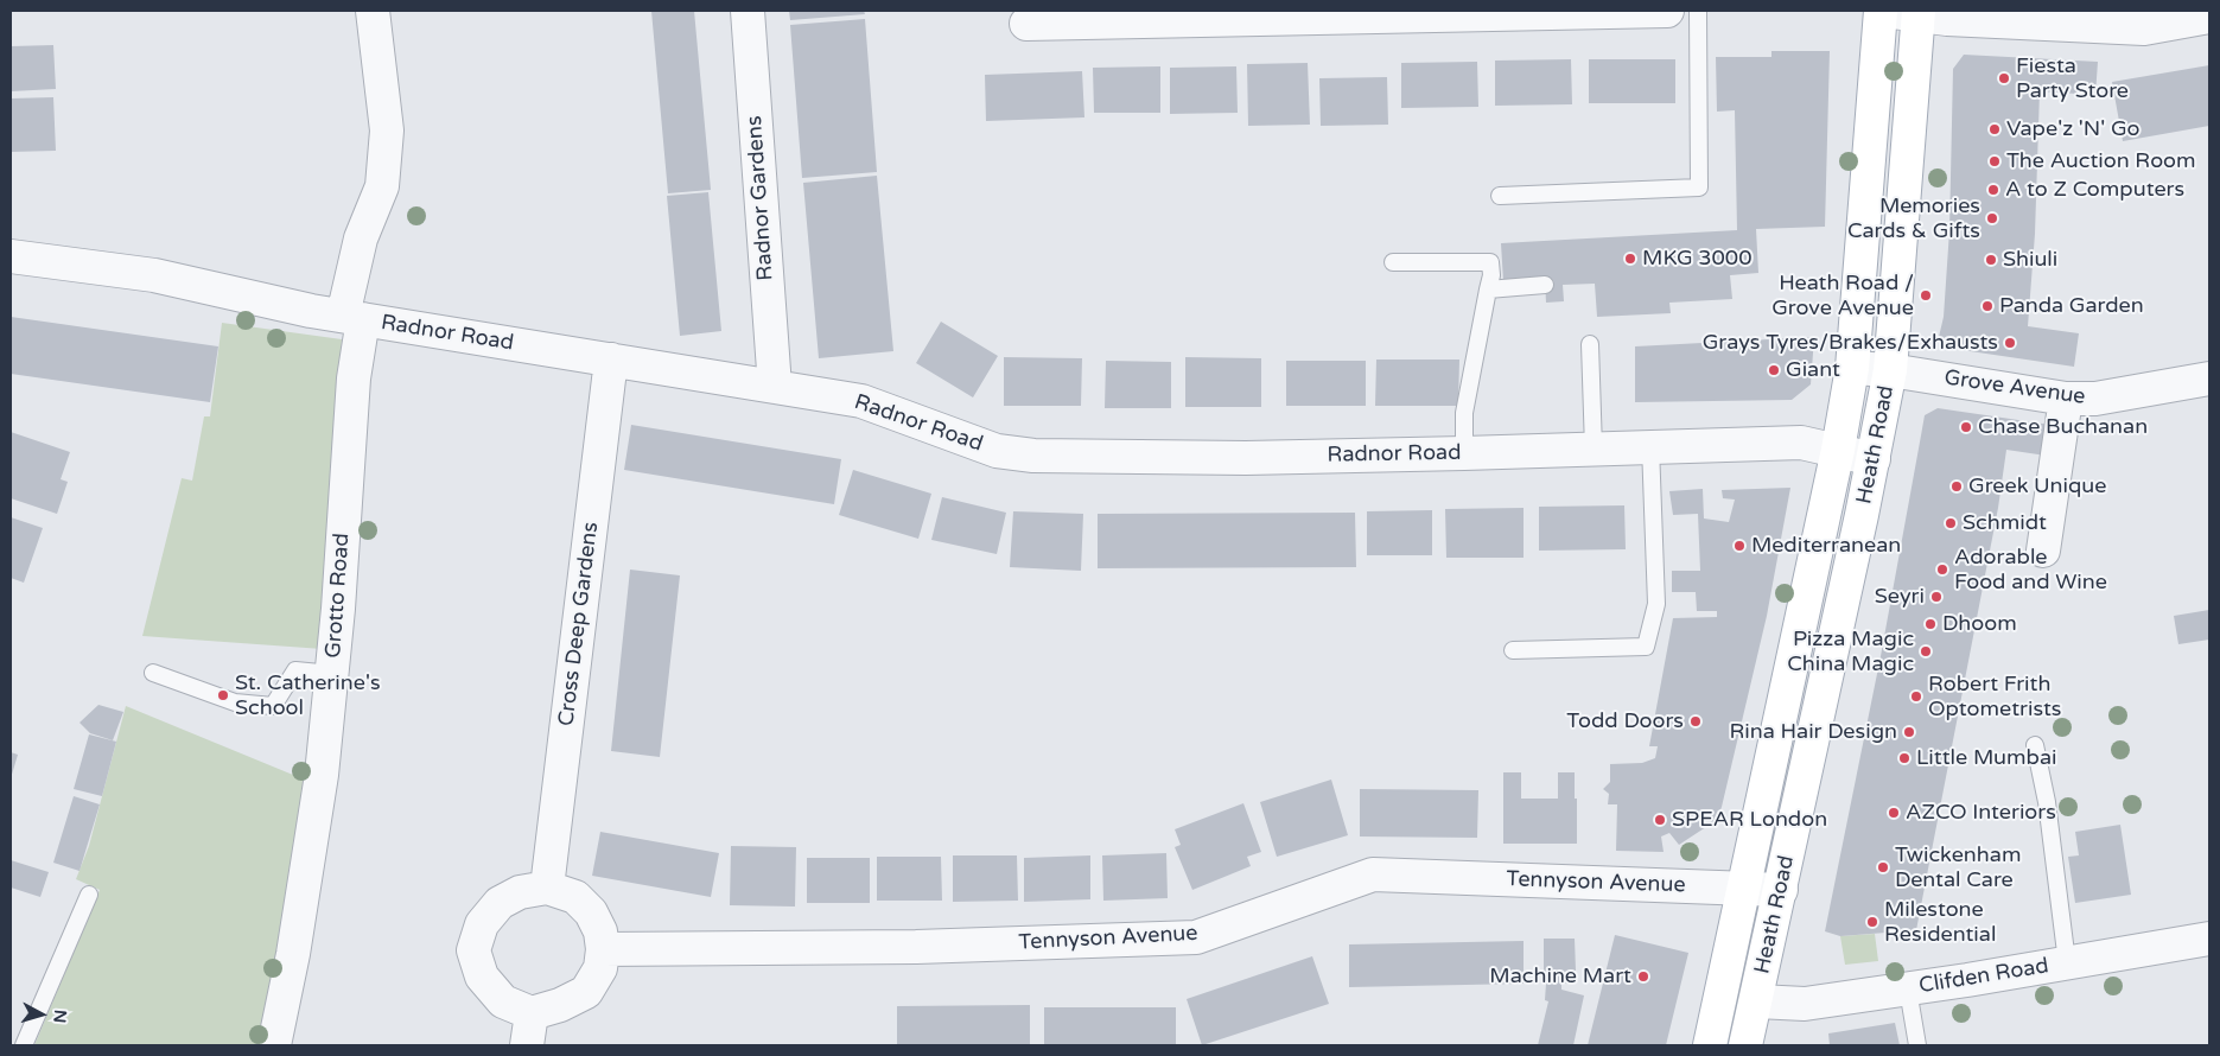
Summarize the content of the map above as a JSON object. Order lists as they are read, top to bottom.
{
  "streets": {
    "main road": ["Heath Road"],
    "street": [
      "Radnor Gardens",
      "Radnor Road",
      "Grove Avenue",
      "Grotto Road",
      "Cross Deep Gardens",
      "Tennyson Avenue",
      "Clifden Road"
    ]
  },
  "crossings": [
    ["Radnor Gardens", "Radnor Road"],
    ["Radnor Road", "Heath Road"],
    ["Radnor Road", "Grotto Road"],
    ["Radnor Road", "Cross Deep Gardens"],
    ["Grove Avenue", "Heath Road"],
    ["Heath Road", "Tennyson Avenue"],
    ["Heath Road", "Clifden Road"],
    ["Cross Deep Gardens", "Tennyson Avenue"]
  ],
  "places": [
    "Fiesta Party Store",
    "Vape'z 'N' Go",
    "The Auction Room",
    "A to Z Computers",
    "Memories Cards & Gifts",
    "MKG 3000",
    "Shiuli",
    "Heath Road / Grove Avenue",
    "Panda Garden",
    "Grays Tyres/Brakes/Exhausts",
    "Giant",
    "Chase Buchanan",
    "Greek Unique",
    "Schmidt",
    "Mediterranean",
    "Adorable Food and Wine",
    "Seyri",
    "Dhoom",
    "Pizza Magic China Magic",
    "St. Catherine's School",
    "Robert Frith Optometrists",
    "Todd Doors",
    "Rina Hair Design",
    "Little Mumbai",
    "AZCO Interiors",
    "SPEAR London",
    "Twickenham Dental Care",
    "Milestone Residential",
    "Machine Mart"
  ],
  "north": "right"
}
